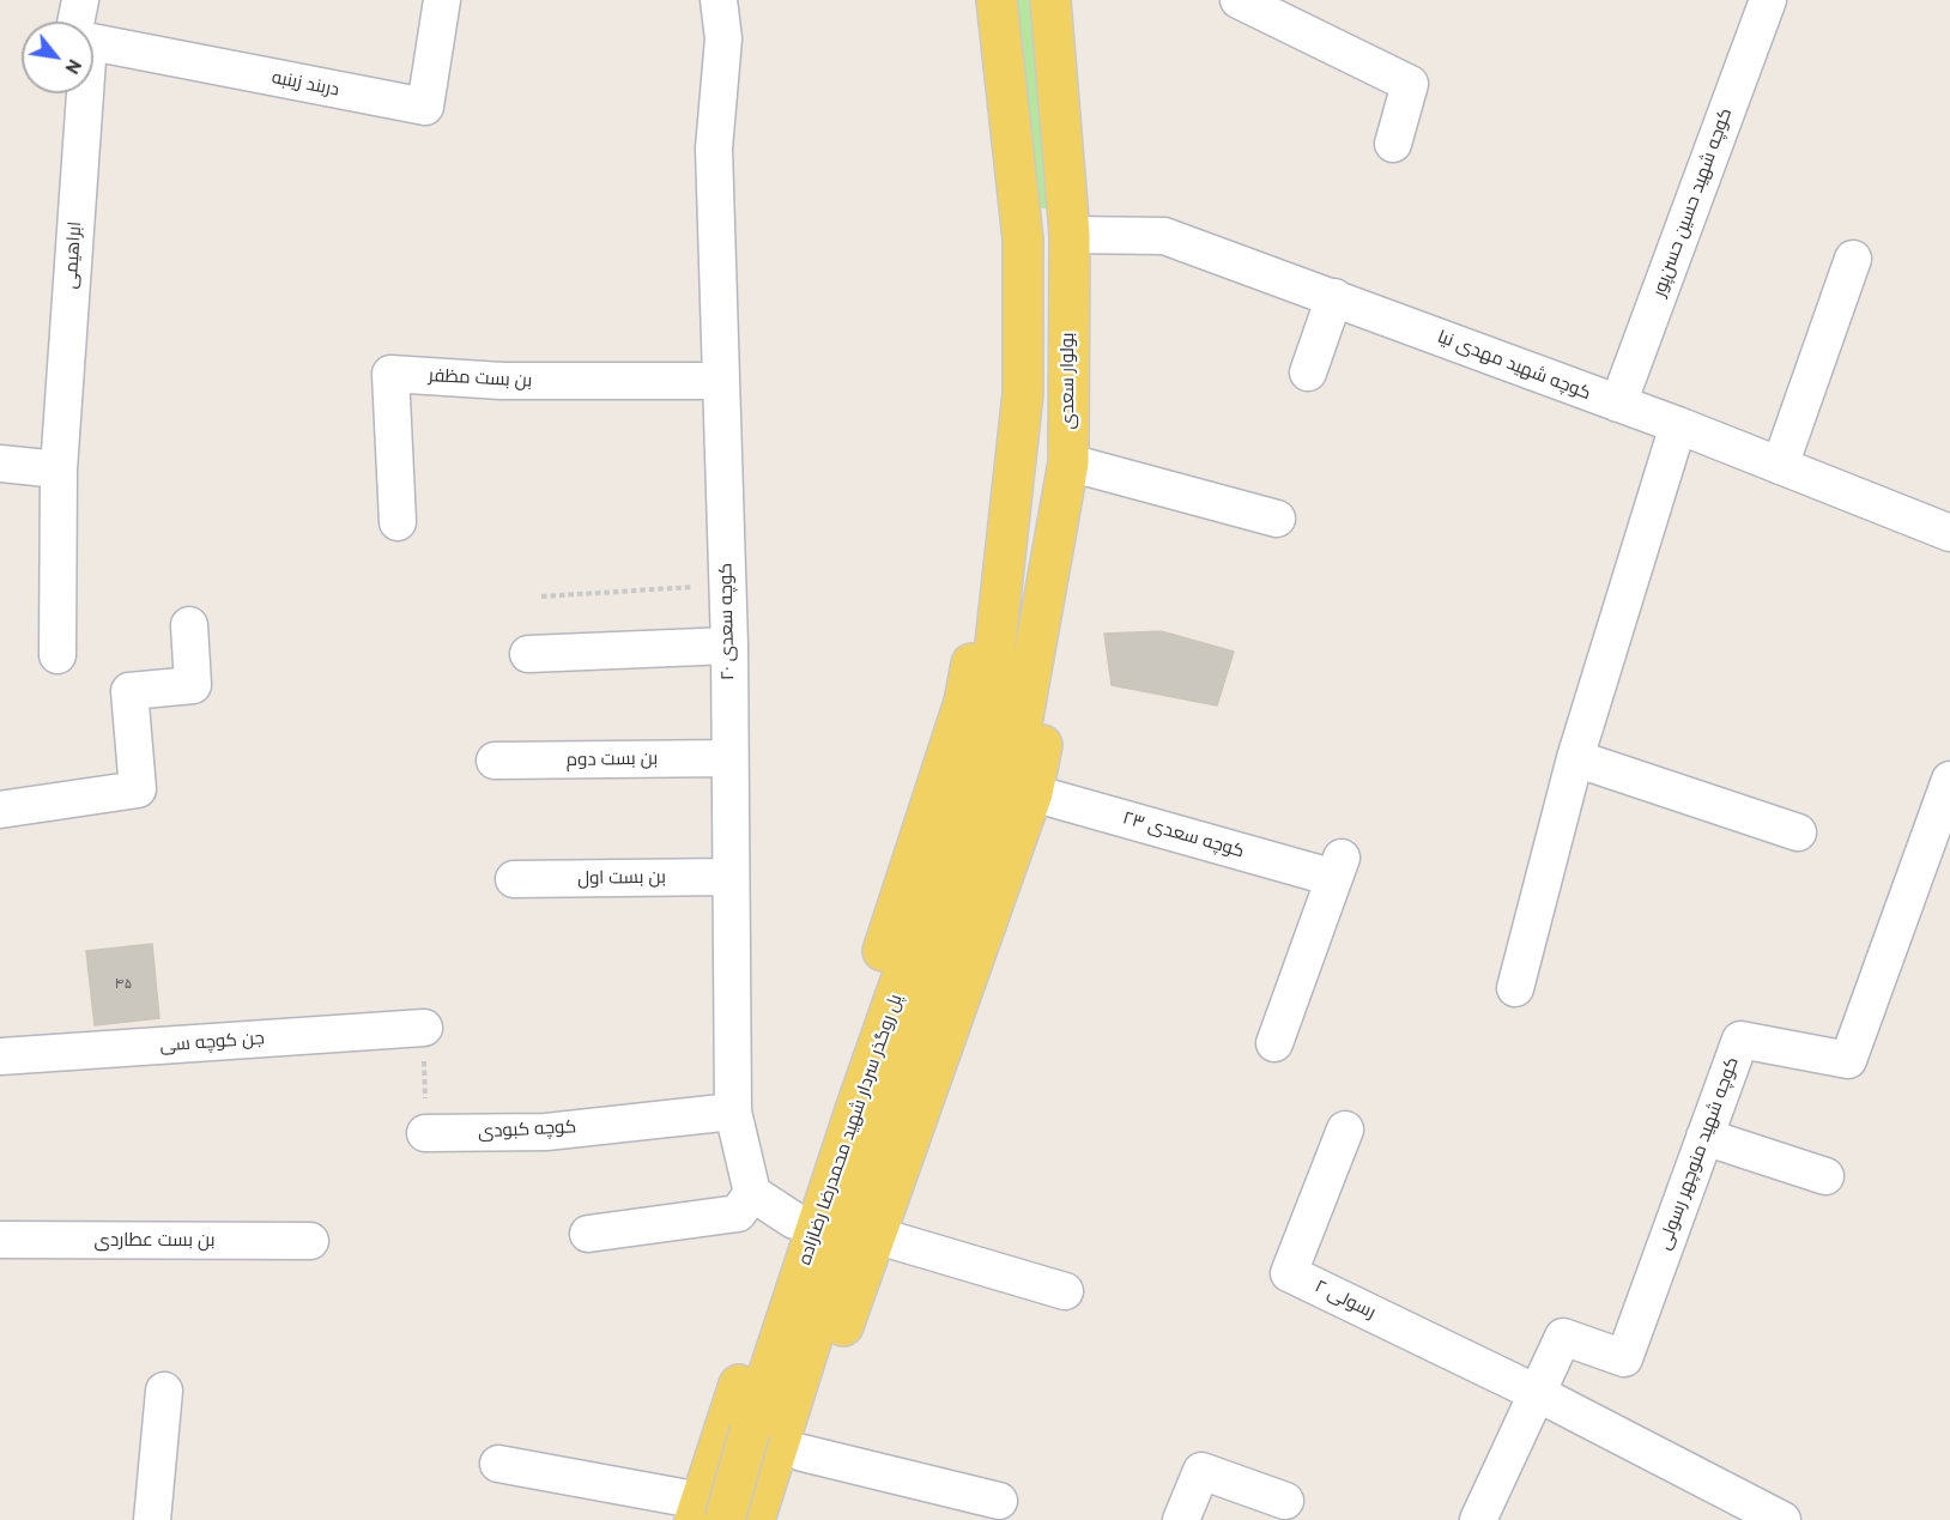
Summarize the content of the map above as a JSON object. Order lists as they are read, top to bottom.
{
  "streets": {
    "main road": ["بولوار سعدی", "پل روگذر سردار شهید محمدرضا رضازاده"],
    "street": [
      "دربند زینبه",
      "کوچه شهید حسین حسن‌پور",
      "ابراهیمی",
      "کوچه شهید مهدی نیا",
      "بن بست مظفر",
      "کوچه سعدی ۲۰",
      "بن بست دوم",
      "کوچه سعدی ۲۳",
      "بن بست اول",
      "جن کوچه سی",
      "کوچه کبودی",
      "کوچه شهید منوچهر رسولی",
      "بن بست عطاردی",
      "رسولی ۲"
    ]
  },
  "crossings": [
    ["کوچه شهید حسین حسن‌پور", "کوچه شهید مهدی نیا"],
    ["کوچه شهید مهدی نیا", "بولوار سعدی"],
    ["بن بست مظفر", "کوچه سعدی ۲۰"],
    ["بولوار سعدی", "پل روگذر سردار شهید محمدرضا رضازاده"],
    ["کوچه سعدی ۲۰", "بن بست دوم"],
    ["کوچه سعدی ۲۰", "بن بست اول"],
    ["کوچه سعدی ۲۰", "کوچه کبودی"],
    ["کوچه شهید منوچهر رسولی", "رسولی ۲"]
  ],
  "house_numbers": ["۴۵"],
  "north": "bottom right"
}
